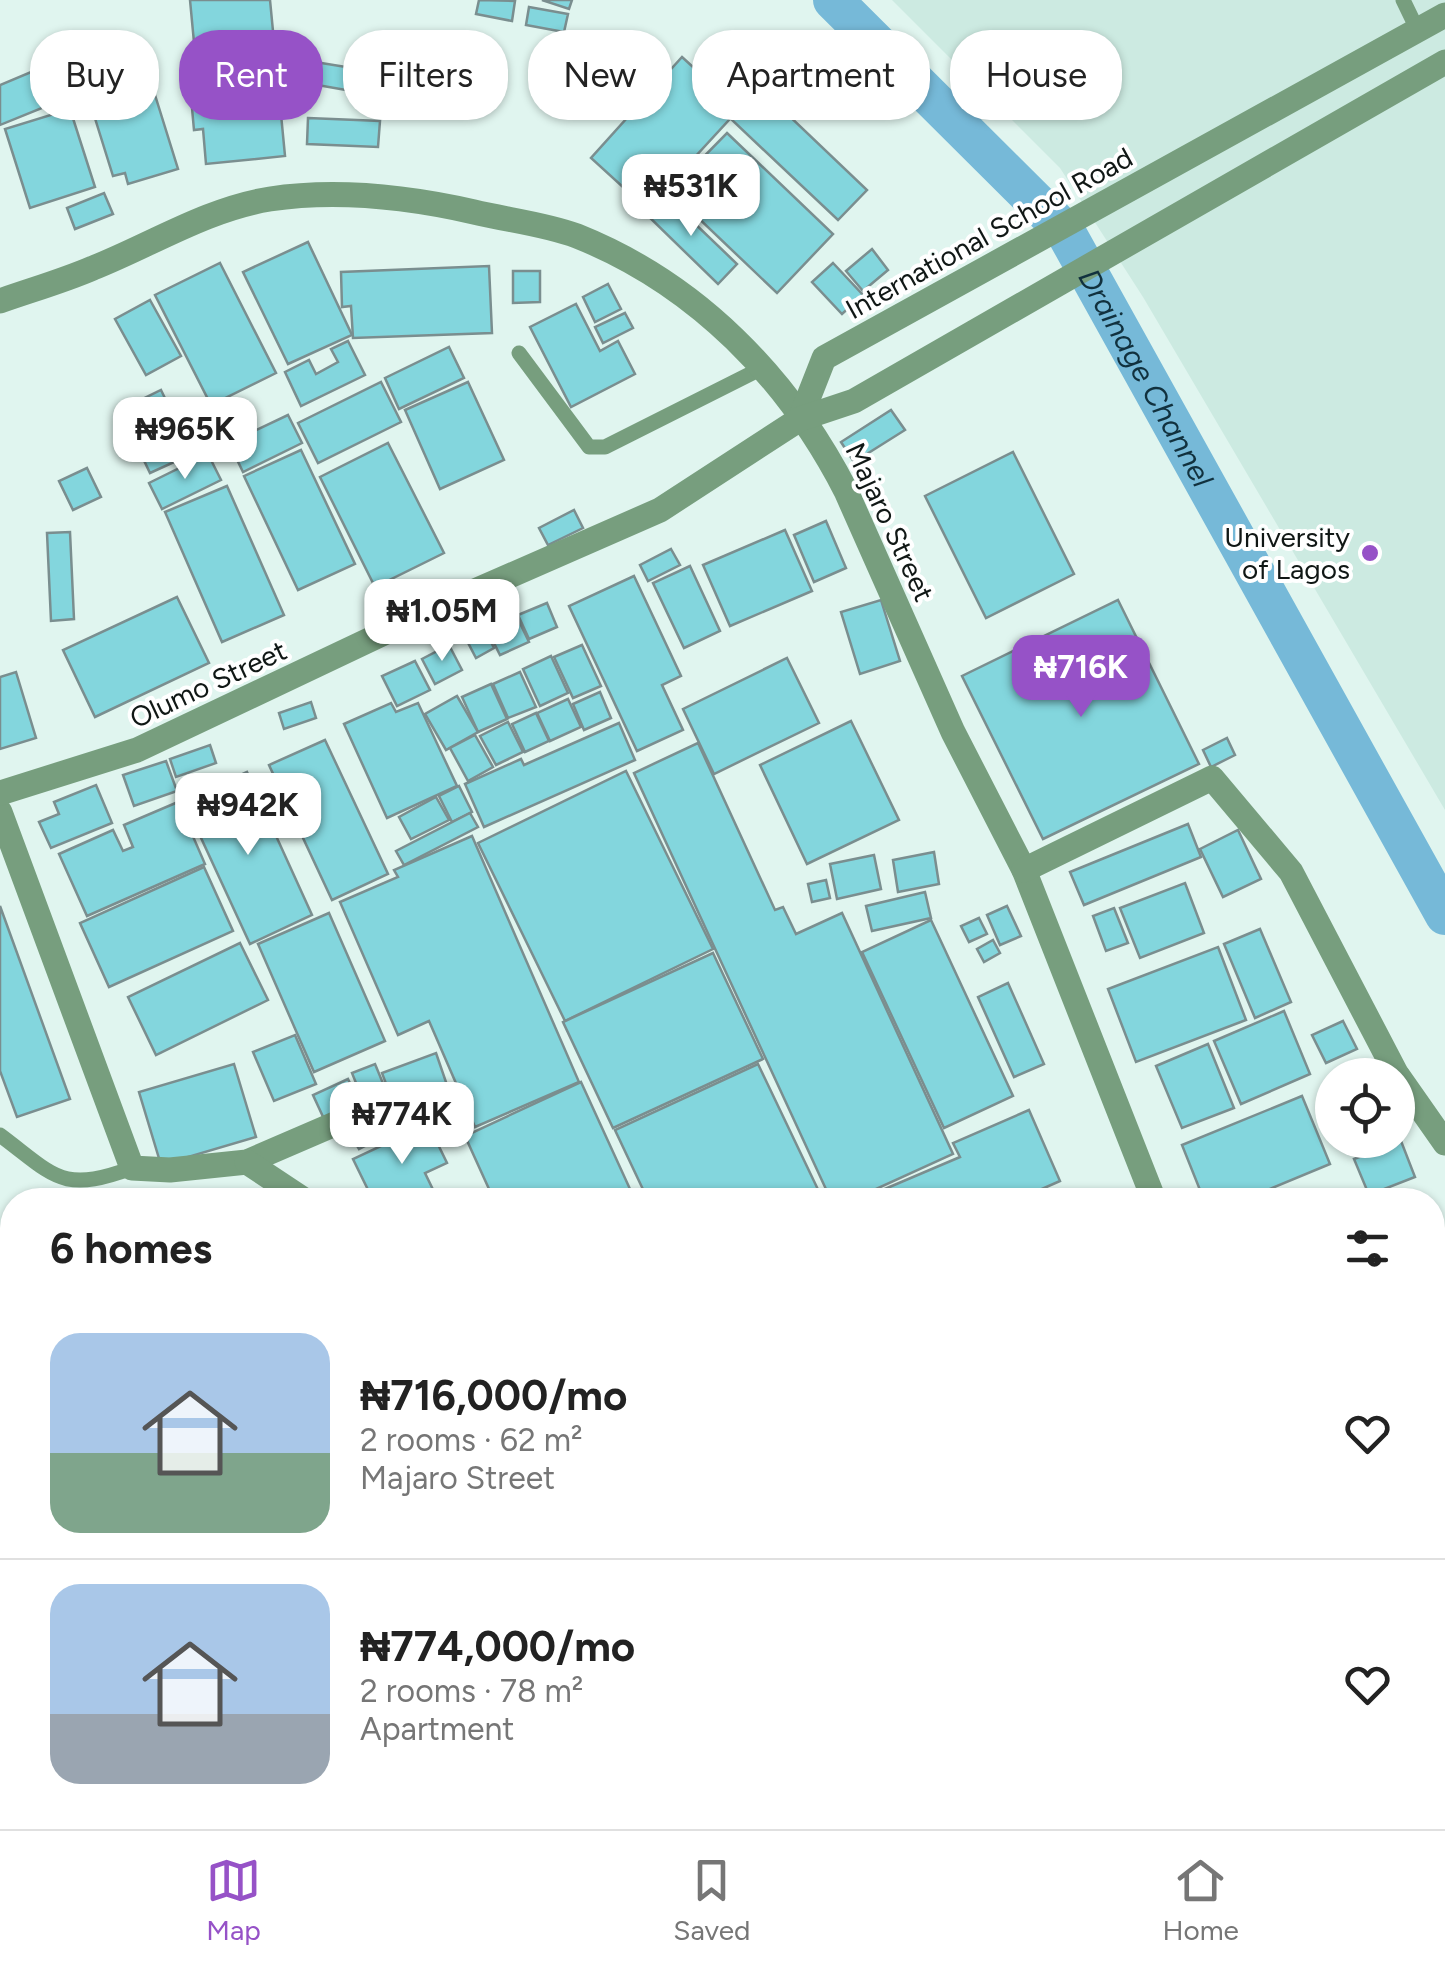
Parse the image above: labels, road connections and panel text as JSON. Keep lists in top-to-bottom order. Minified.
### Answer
{"streets":{"street":["International School Road","Majaro Street","Olumo Street"]},"crossings":[["International School Road","Majaro Street"],["International School Road","Olumo Street"],["Majaro Street","Olumo Street"]],"water":["Drainage Channel"],"places":["University of Lagos"],"page":{"chip":["Buy","Rent","Filters","New","Apartment","House"],"price":["₦531K","₦965K","₦1.05M","₦716K","₦942K","₦774K"],"heading":"6 homes","list":[{"name":"₦716,000/mo","note":"2 rooms · 62 m² · Majaro Street"},{"name":"₦774,000/mo","note":"2 rooms · 78 m² · Apartment"}],"tabs":["Map","Saved","Home"]}}
